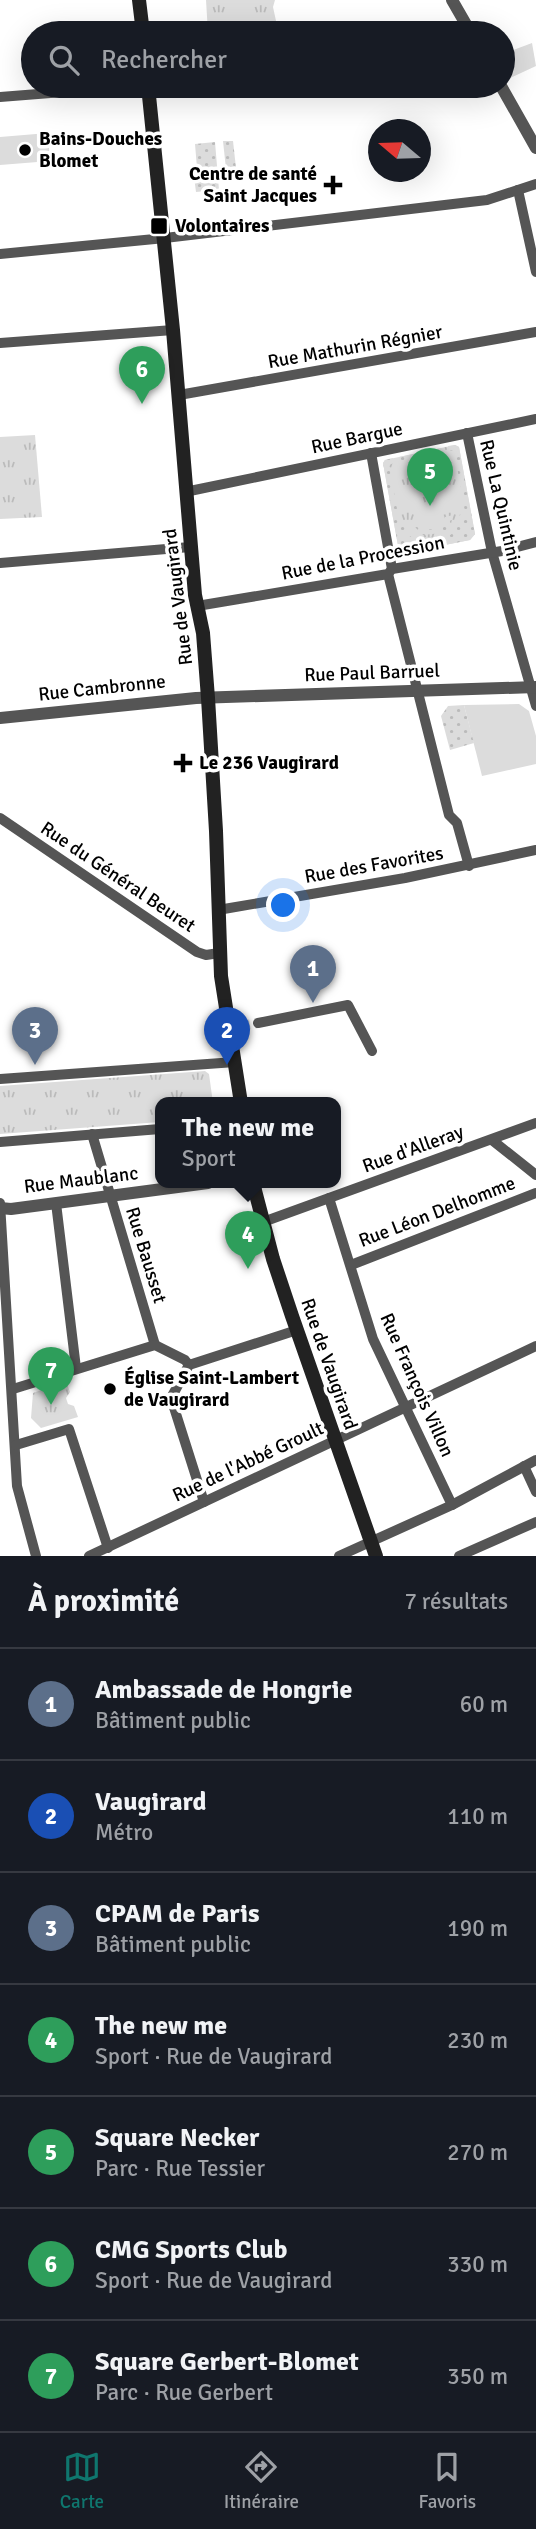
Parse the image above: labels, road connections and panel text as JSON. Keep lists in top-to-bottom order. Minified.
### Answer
{"streets":{"main road":["Rue de Vaugirard"],"street":["Rue Mathurin Régnier","Rue Bargue","Rue La Quintinie","Rue de la Procession","Rue Paul Barruel","Rue Cambronne","Rue des Favorites","Rue du Général Beuret","Rue d'Alleray","Rue Maublanc","Rue Léon Delhomme","Rue Bausset","Rue François Villon","Rue de l'Abbé Groult"]},"crossings":[["Rue Mathurin Régnier","Rue de Vaugirard"],["Rue Bargue","Rue La Quintinie"],["Rue Bargue","Rue de Vaugirard"],["Rue La Quintinie","Rue de la Procession"],["Rue La Quintinie","Rue Paul Barruel"],["Rue de la Procession","Rue de Vaugirard"],["Rue de Vaugirard","Rue Paul Barruel"],["Rue de Vaugirard","Rue Cambronne"],["Rue de Vaugirard","Rue des Favorites"],["Rue de Vaugirard","Rue du Général Beuret"],["Rue de Vaugirard","Rue d'Alleray"],["Rue de Vaugirard","Rue de l'Abbé Groult"],["Rue Paul Barruel","Rue Cambronne"],["Rue d'Alleray","Rue François Villon"],["Rue Maublanc","Rue Bausset"],["Rue Léon Delhomme","Rue François Villon"],["Rue François Villon","Rue de l'Abbé Groult"]],"places":{"other":["Bains-Douches Blomet","Église Saint-Lambert de Vaugirard"],"health":["Centre de santé Saint Jacques","Le 236 Vaugirard"],"transit":["Volontaires"]},"north":"left","page":{"search":"Rechercher","pins":["6","5","1","2","3","4","7"],"popup":["The new me","Sport"],"heading":["À proximité","7 résultats"],"list":[{"mark":"1","name":"Ambassade de Hongrie","note":"Bâtiment public","value":"60 m"},{"mark":"2","name":"Vaugirard","note":"Métro","value":"110 m"},{"mark":"3","name":"CPAM de Paris","note":"Bâtiment public","value":"190 m"},{"mark":"4","name":"The new me","note":"Sport · Rue de Vaugirard","value":"230 m"},{"mark":"5","name":"Square Necker","note":"Parc · Rue Tessier","value":"270 m"},{"mark":"6","name":"CMG Sports Club","note":"Sport · Rue de Vaugirard","value":"330 m"},{"mark":"7","name":"Square Gerbert-Blomet","note":"Parc · Rue Gerbert","value":"350 m"}],"nav":["Carte","Itinéraire","Favoris"]}}
